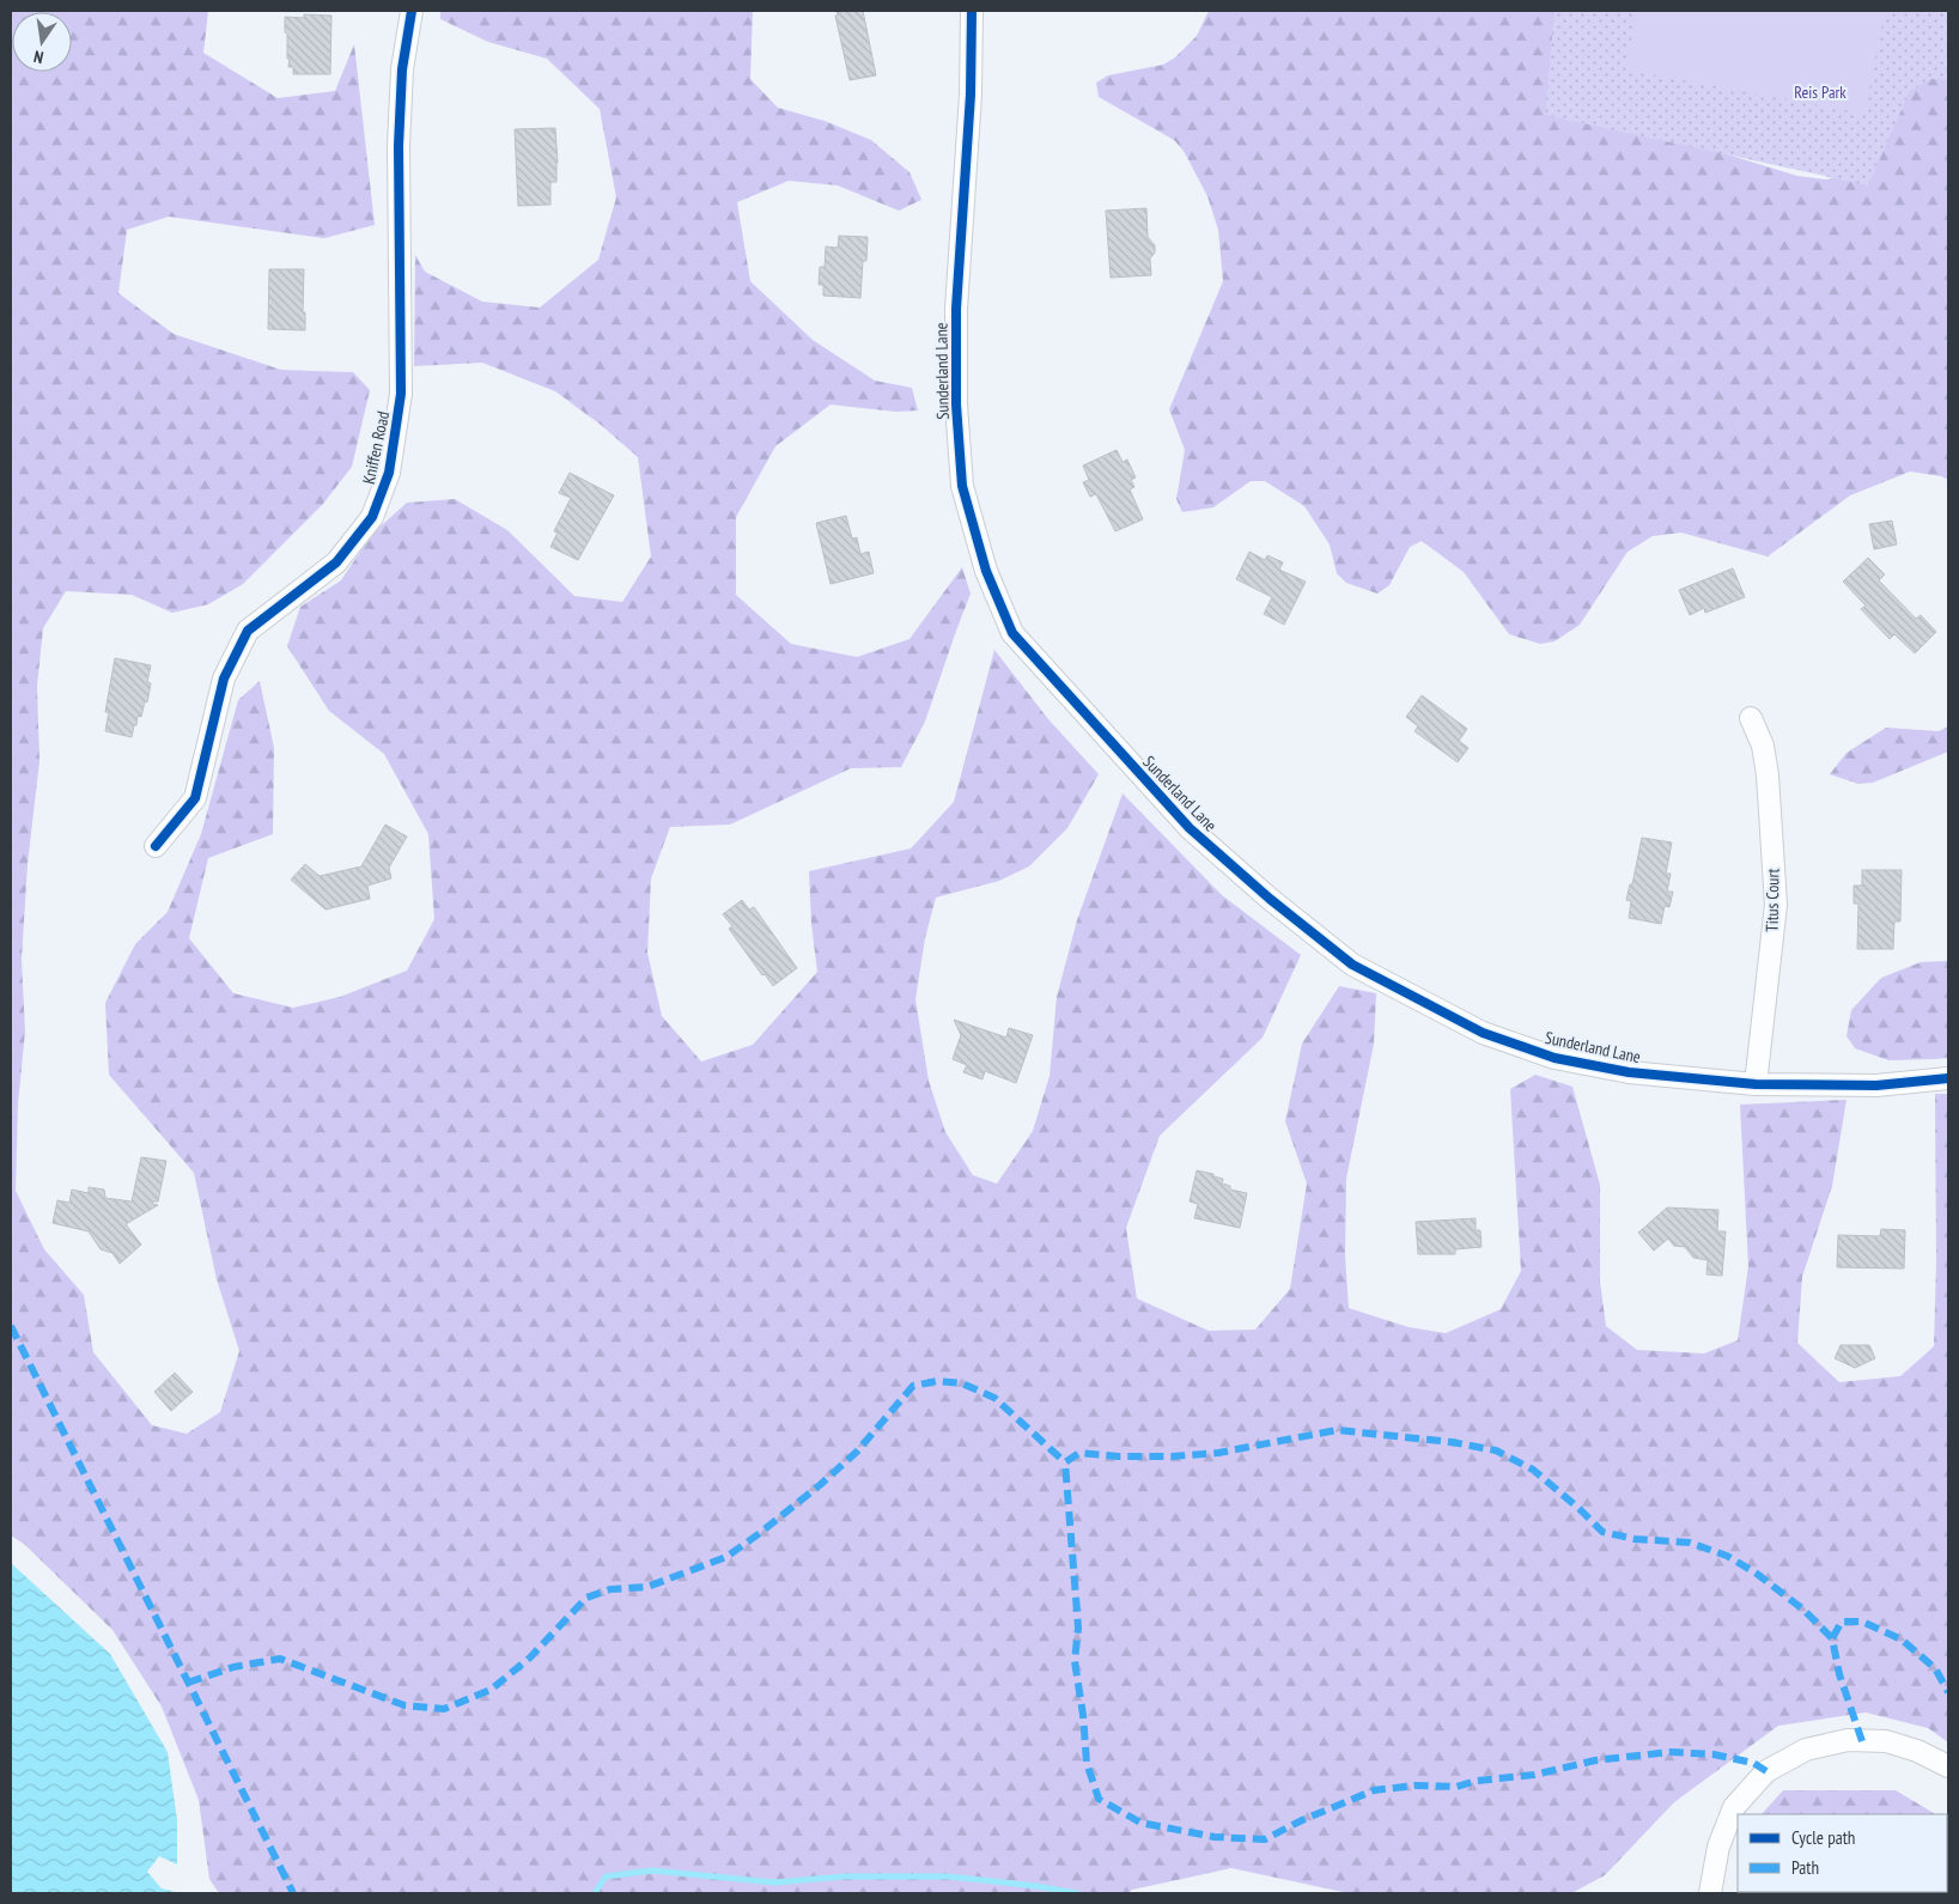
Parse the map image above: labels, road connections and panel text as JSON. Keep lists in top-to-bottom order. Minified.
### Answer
{"streets":{"street":["Sunderland Lane","Kniffen Road","Titus Court"]},"crossings":[["Sunderland Lane","Titus Court"]],"parks":["Reis Park"],"legend":["Cycle path","Path"],"north":"bottom"}
